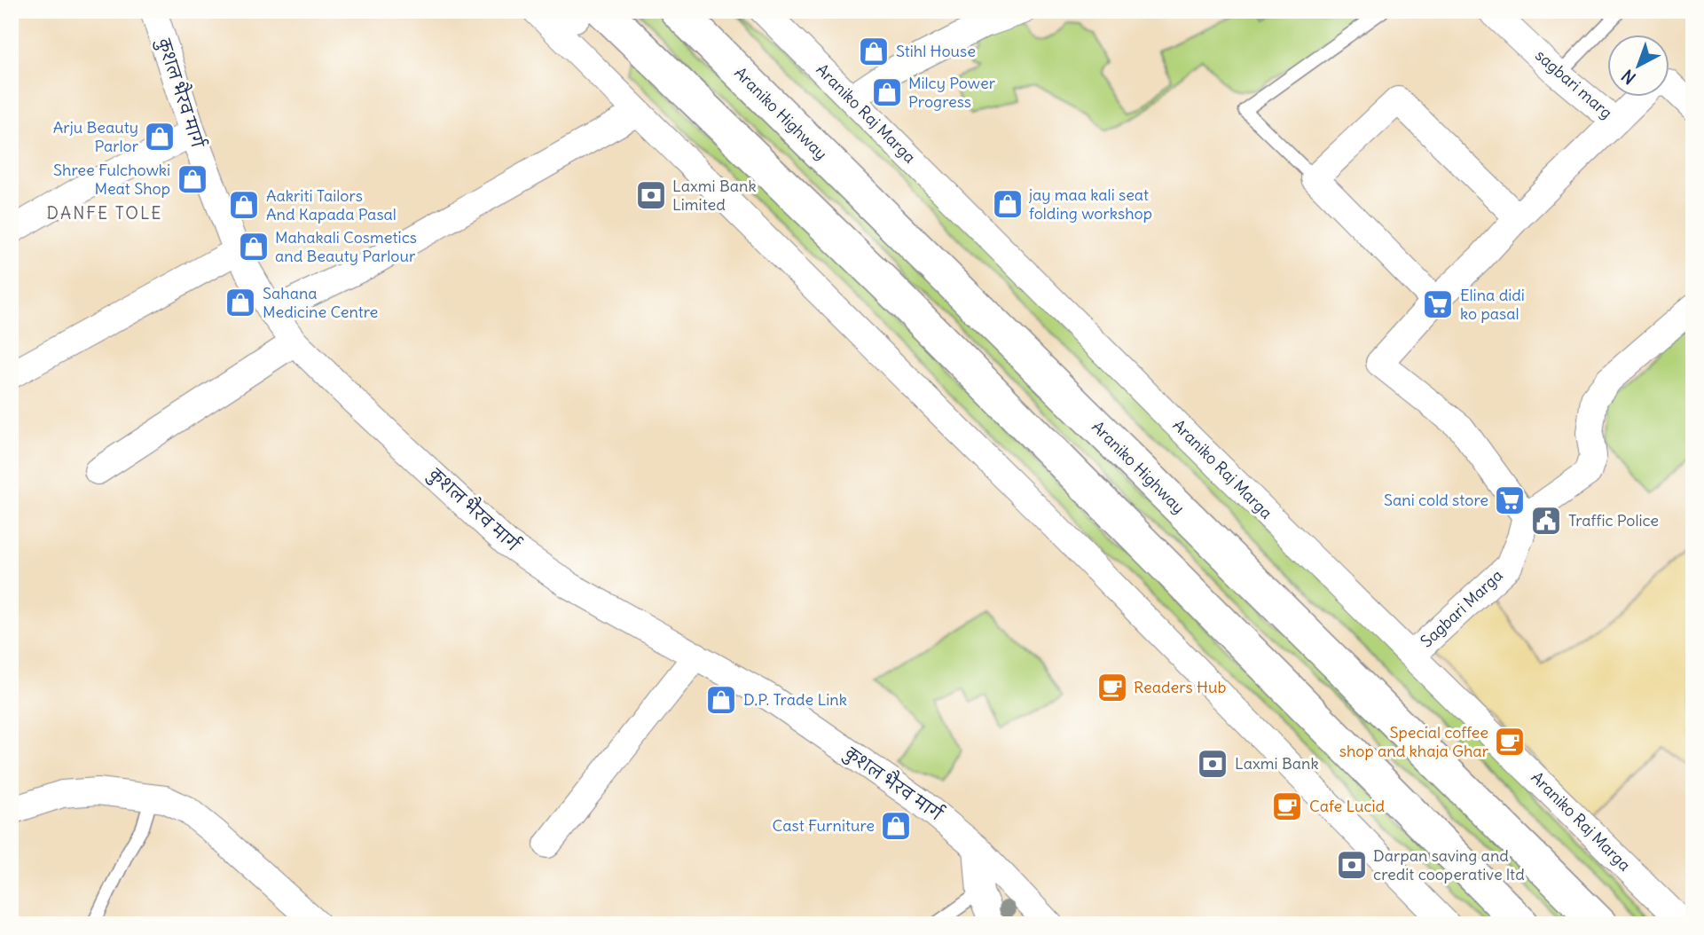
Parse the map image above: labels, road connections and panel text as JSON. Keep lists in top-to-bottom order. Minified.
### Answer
{"streets":{"highway":["Araniko Highway"],"street":["sagbari marg","कुशल‌ भैरव मार्ग","Araniko Raj Marga","Sagbari Marga"]},"crossings":[["Araniko Raj Marga","Sagbari Marga"]],"districts":["DANFE TOLE"],"places":{"shop":["Stihl House","Milcy Power Progress","Arju Beauty Parlor","Shree Fulchowki Meat Shop","jay maa kali seat folding workshop","Aakriti Tailors And Kapada Pasal","Mahakali Cosmetics and Beauty Parlour","Sahana Medicine Centre","D.P. Trade Link","Cast Furniture"],"bank":["Laxmi Bank Limited","Laxmi Bank","Darpan saving and credit cooperative ltd"],"supermarket":["Elina didi ko pasal","Sani cold store"],"public building":["Traffic Police"],"cafe":["Readers Hub","Special coffee shop and khaja Ghar","Cafe Lucid"]},"north":"bottom left"}
